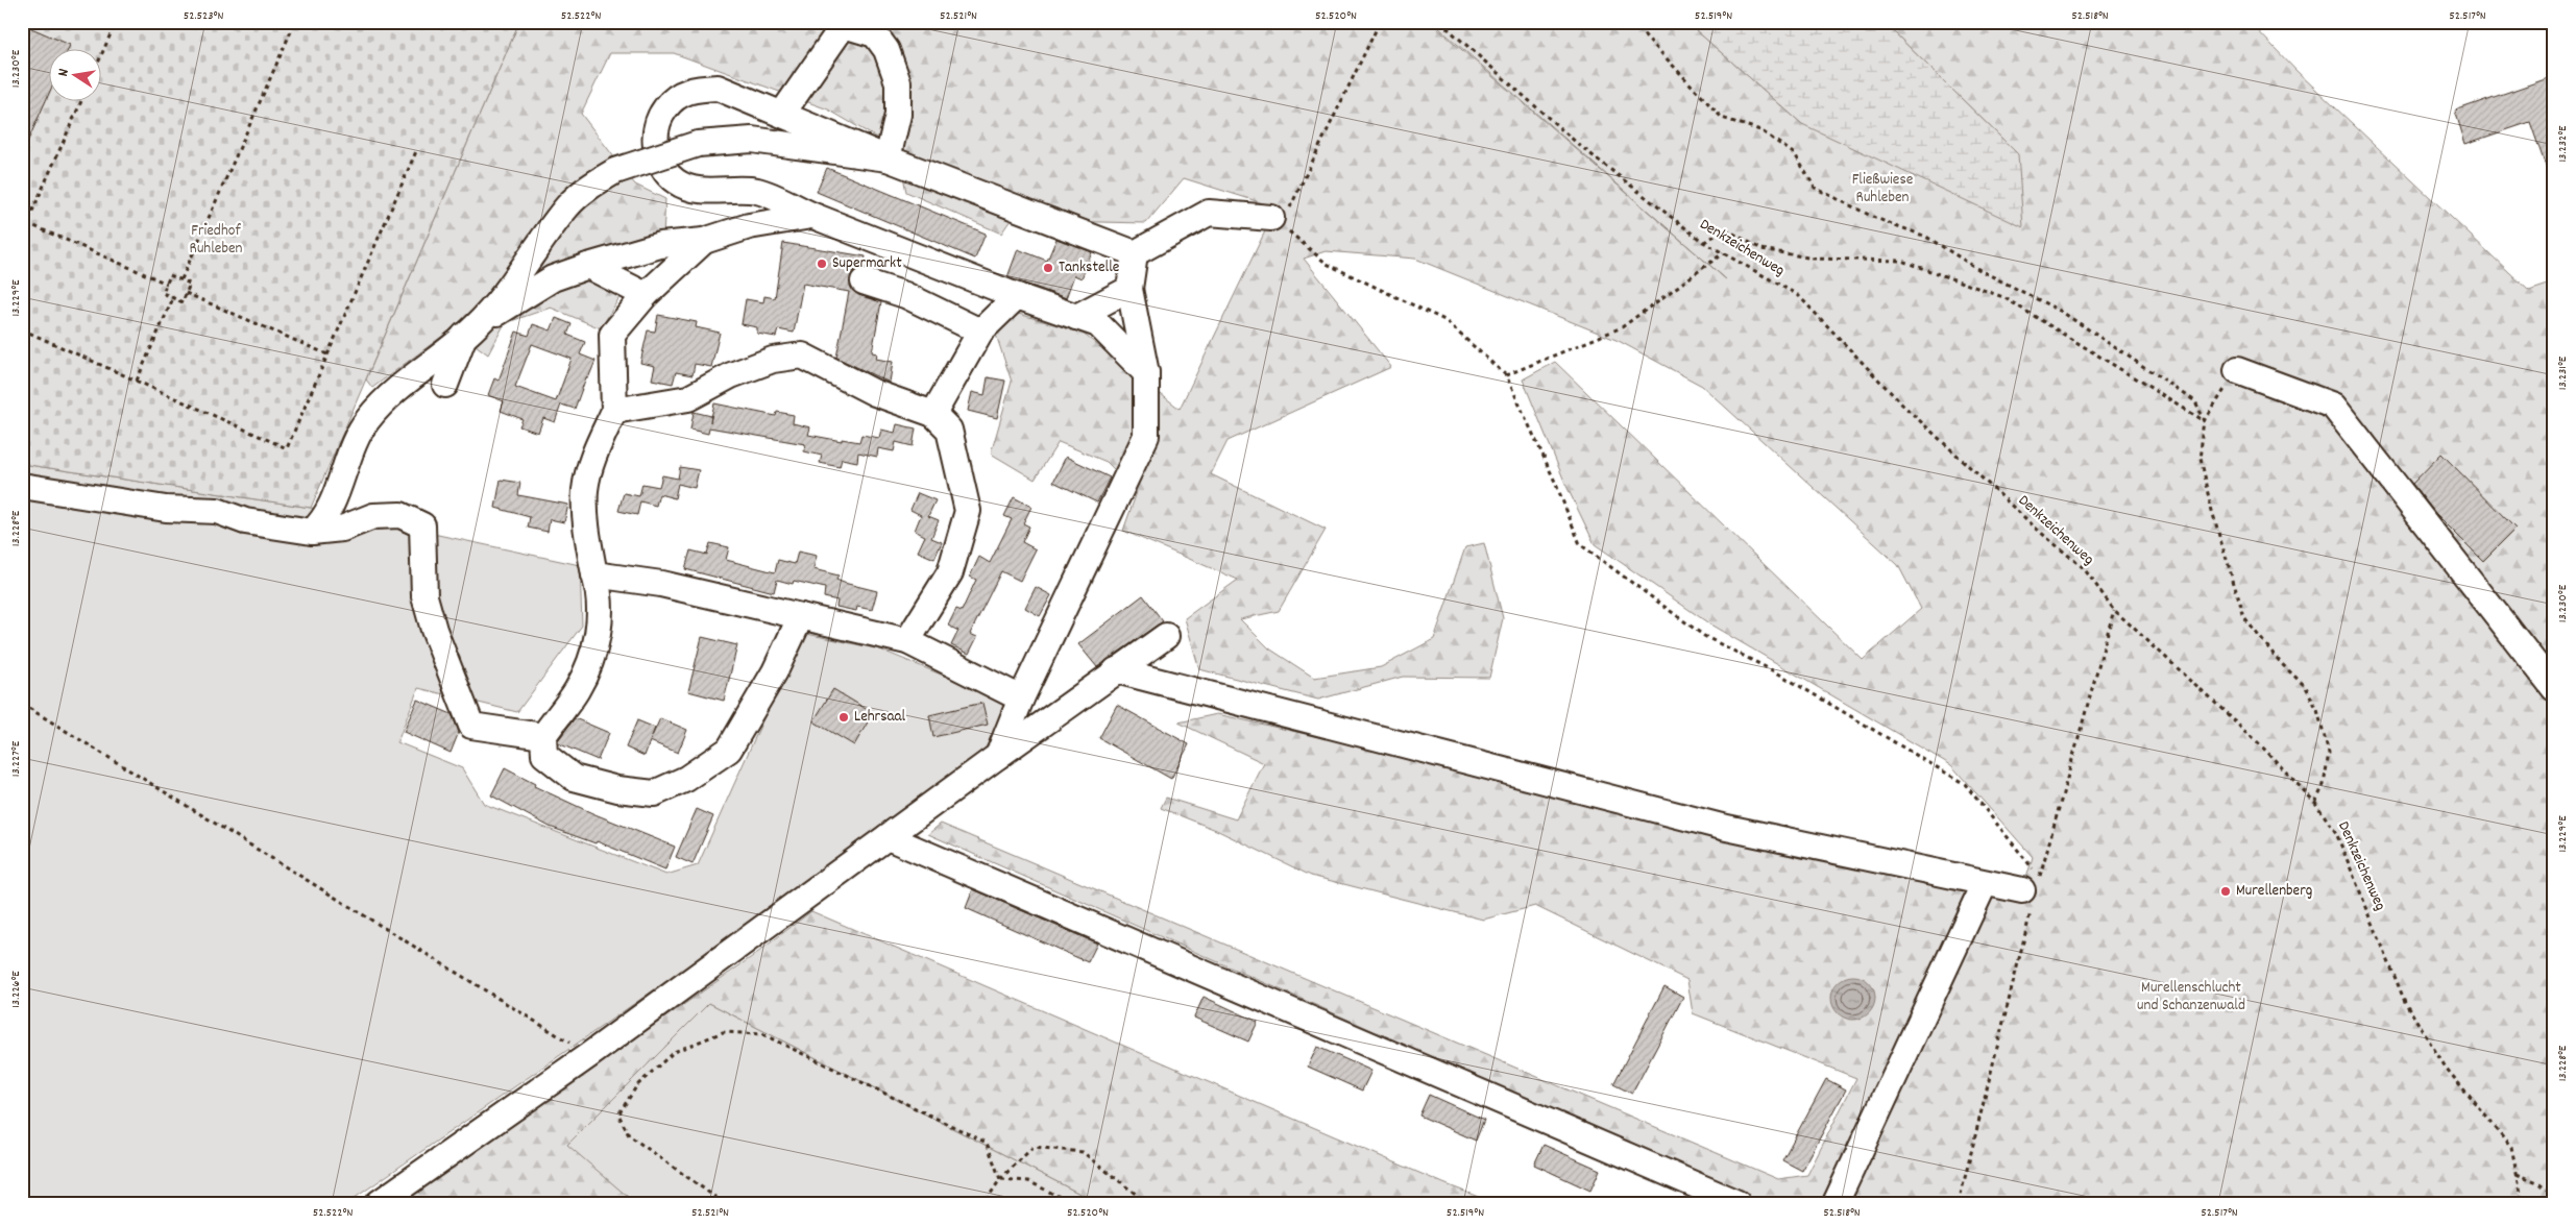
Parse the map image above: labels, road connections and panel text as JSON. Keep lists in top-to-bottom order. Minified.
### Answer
{"streets":{"path":["Denkzeichenweg"]},"parks":["Fließwiese Ruhleben","Friedhof Ruhleben","Murellenschlucht und Schanzenwald"],"places":["Supermarkt","Tankstelle","Lehrsaal","Murellenberg"],"north":"left","coordinates":["52.523°N","52.522°N","52.521°N","52.520°N","52.519°N","52.518°N","52.517°N","13.230°E","13.232°E","13.229°E","13.231°E","13.228°E","13.227°E","13.226°E"]}
